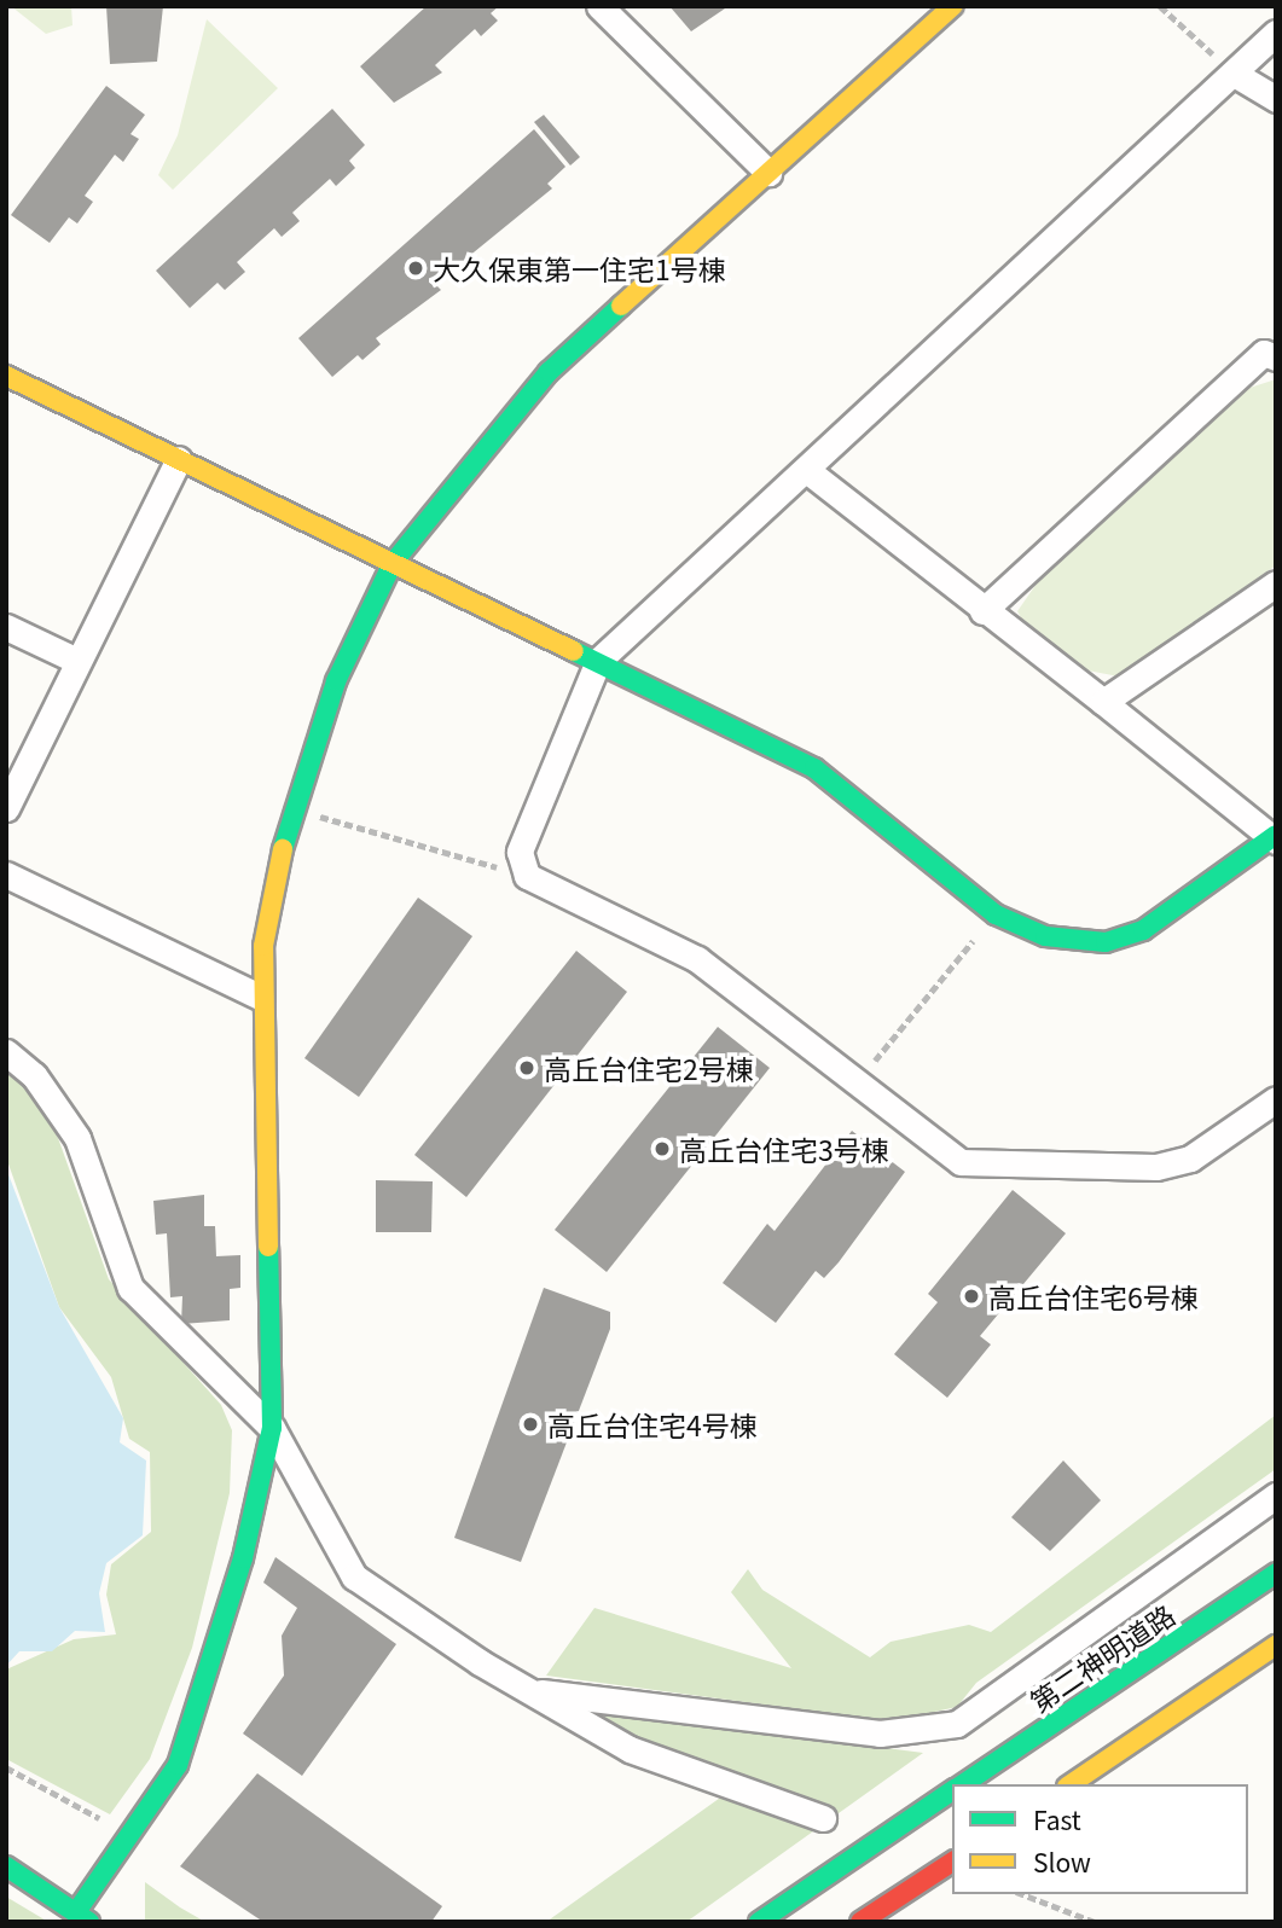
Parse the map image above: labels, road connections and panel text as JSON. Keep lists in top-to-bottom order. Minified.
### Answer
{"streets":{"main road":["第二神明道路"]},"places":["大久保東第一住宅1号棟","高丘台住宅2号棟","高丘台住宅3号棟","高丘台住宅6号棟","高丘台住宅4号棟"],"legend":["Fast","Slow"]}
